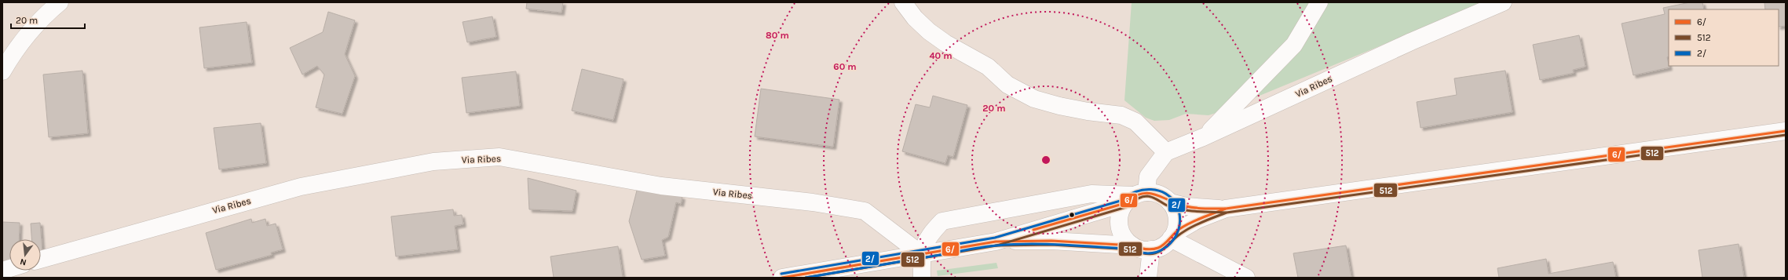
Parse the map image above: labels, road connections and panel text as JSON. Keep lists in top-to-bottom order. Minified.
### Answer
{"streets":{"street":["Via Ribes"]},"lines":["transit line 6/","transit line 512","transit line 2/"],"legend":["6/","512","2/"],"scale_bar":"20 m","north":"bottom","rings":["80 m","40 m","60 m","20 m"]}
